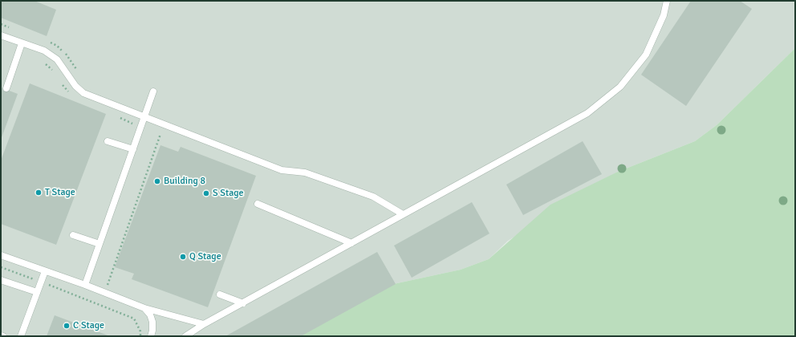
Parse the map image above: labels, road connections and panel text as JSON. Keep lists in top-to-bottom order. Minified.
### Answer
{"places":["Building 8","T Stage","S Stage","Q Stage","C Stage"]}
